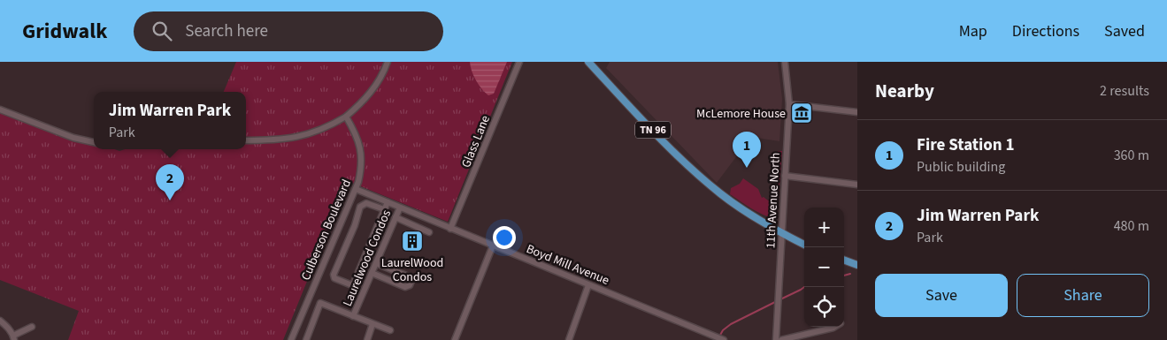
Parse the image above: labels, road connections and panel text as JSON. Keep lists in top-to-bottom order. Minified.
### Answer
{"streets":{"main road":["TN 96"],"street":["Glass Lane","11th Avenue North","Culberson Boulevard","Laurelwood Condos","Boyd Mill Avenue"]},"crossings":[["TN 96","11th Avenue North"],["Glass Lane","Boyd Mill Avenue"],["Culberson Boulevard","Boyd Mill Avenue"],["Laurelwood Condos","Boyd Mill Avenue"]],"places":{"museum":["McLemore House"],"building":["LaurelWood Condos"]},"page":{"header":"Gridwalk","search":"Search here","nav":["Map","Directions","Saved"],"heading":["Nearby","2 results"],"popup":["Jim Warren Park","Park"],"list":[{"mark":"1","name":"Fire Station 1","note":"Public building","value":"360 m"},{"mark":"2","name":"Jim Warren Park","note":"Park","value":"480 m"}],"pins":["1","2"],"map_buttons":["+","−"],"buttons":["Save","Share"]}}
